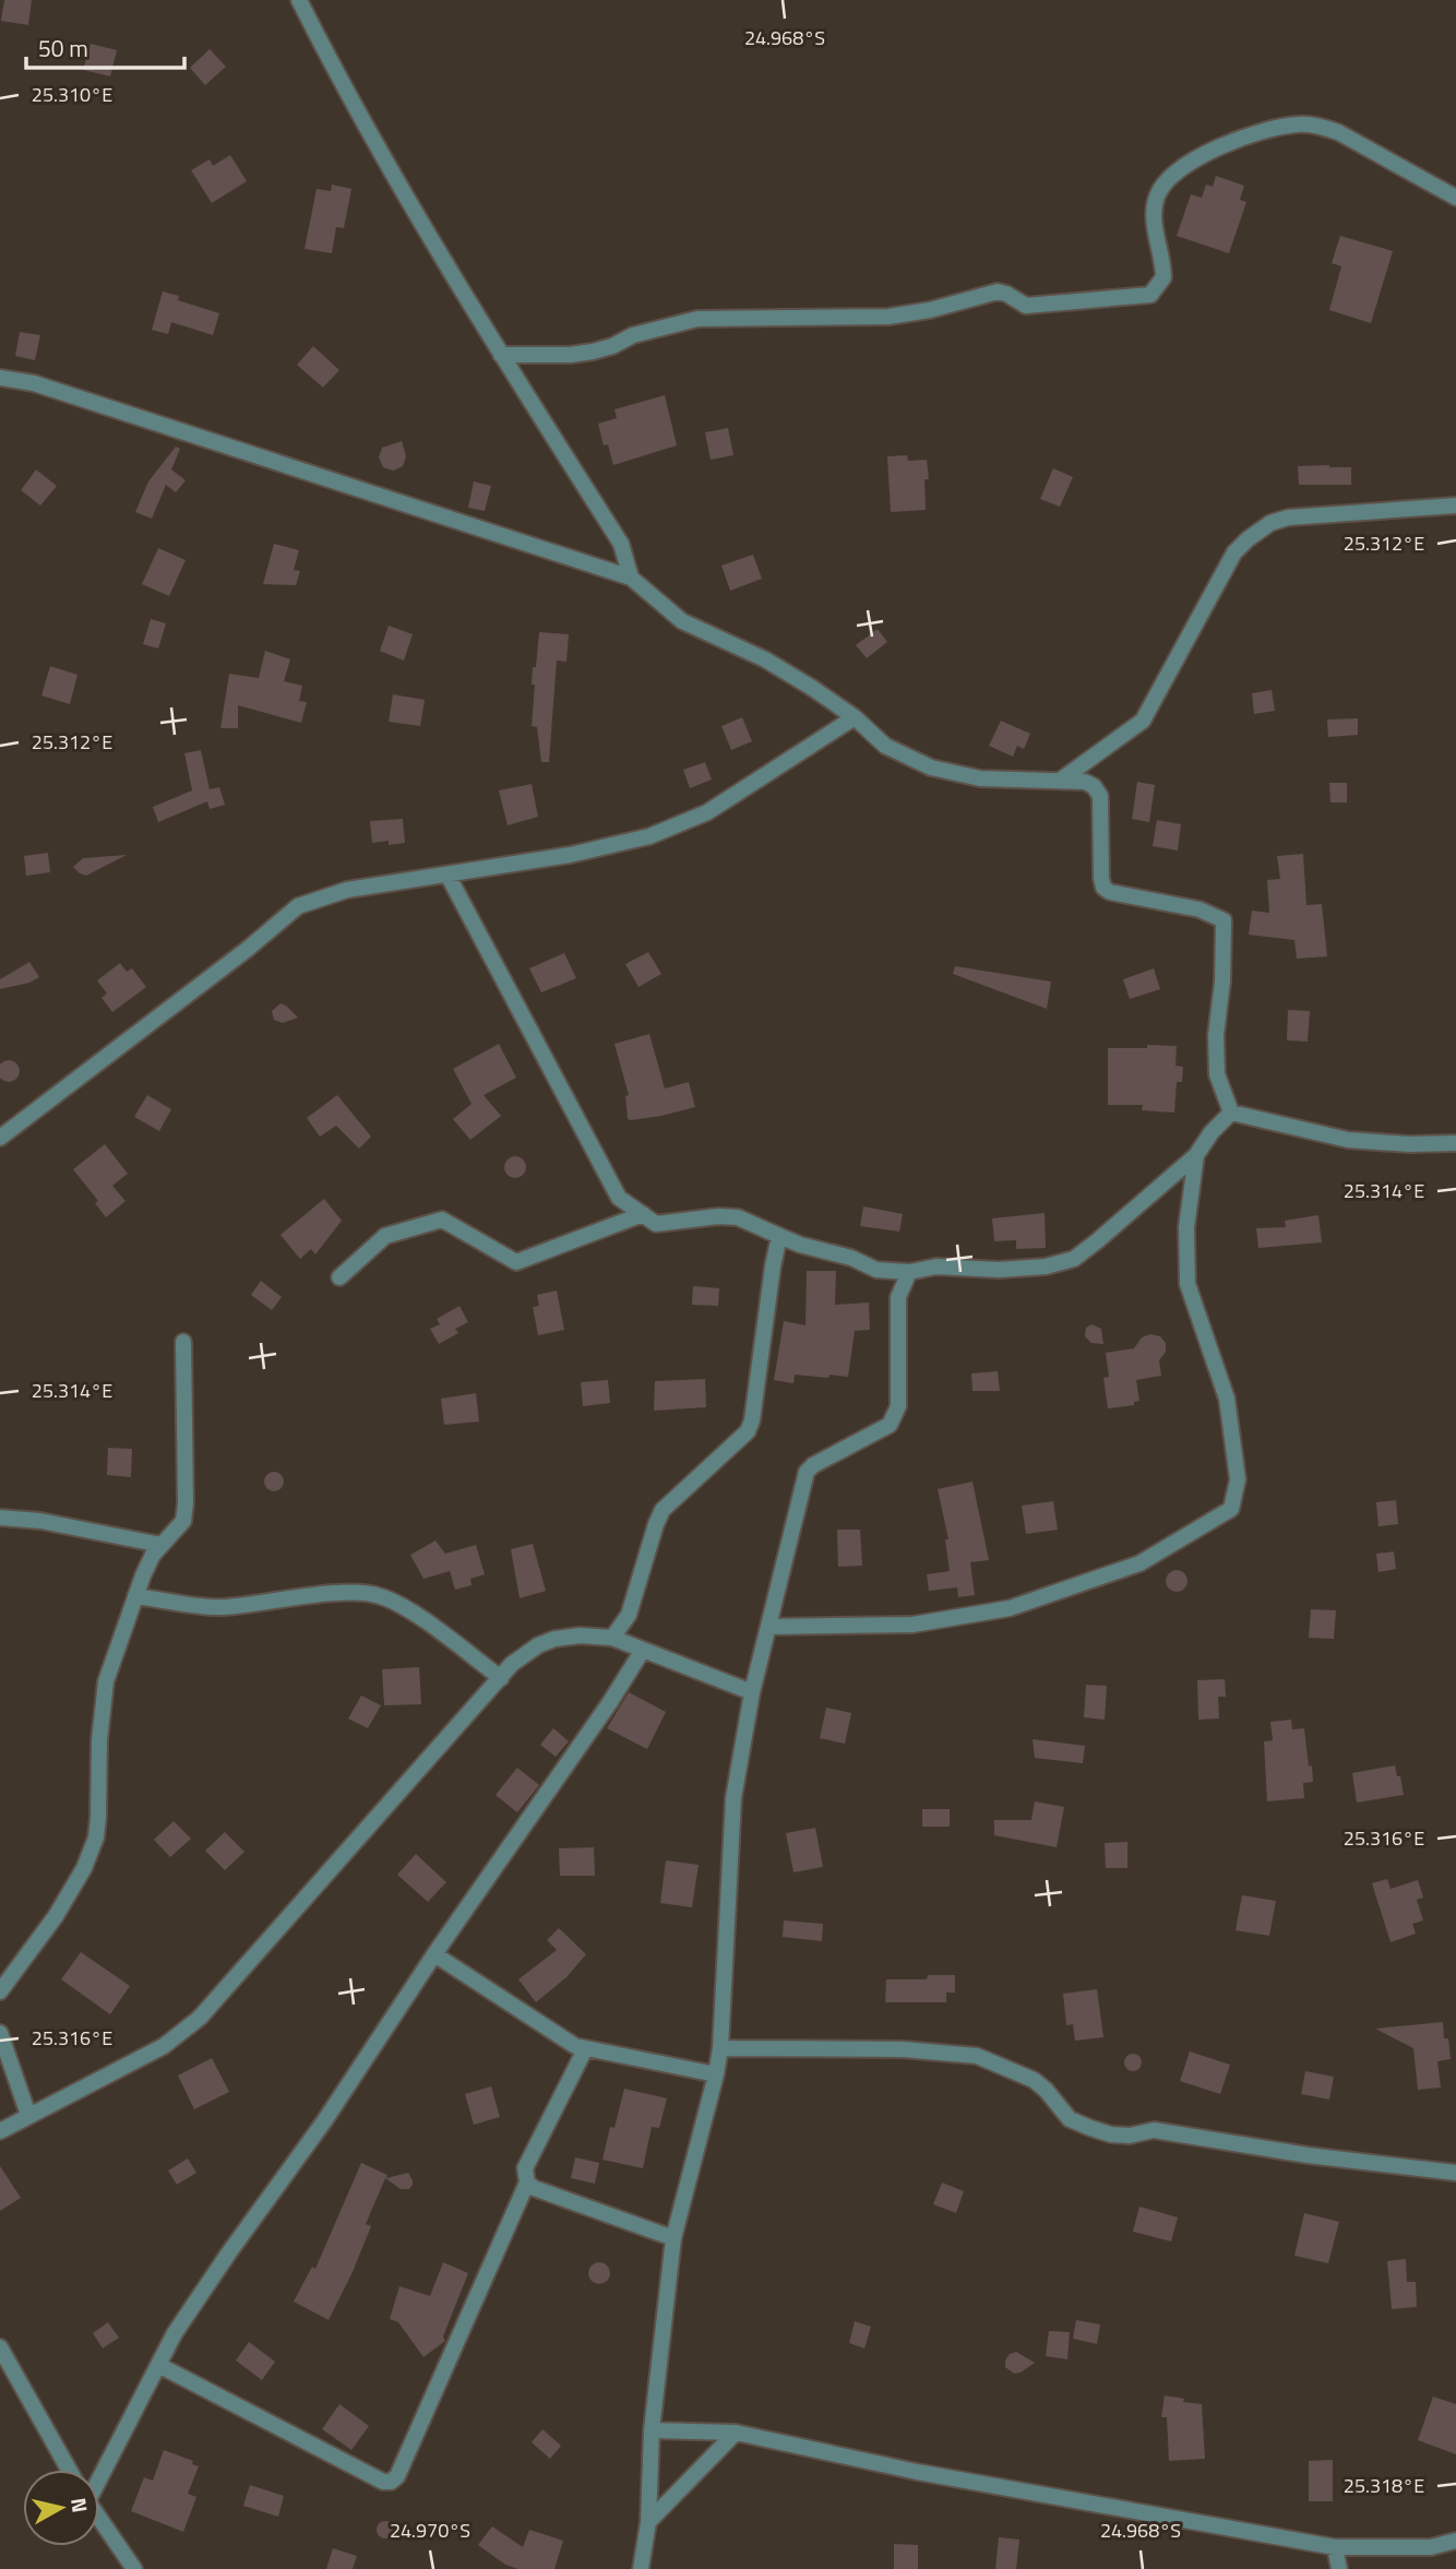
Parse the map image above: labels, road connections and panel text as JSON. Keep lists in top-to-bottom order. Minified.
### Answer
{"scale_bar":"50 m","north":"right","coordinates":["24.968°S","25.310°E","25.312°E","25.314°E","25.316°E","25.318°E","24.970°S"]}
